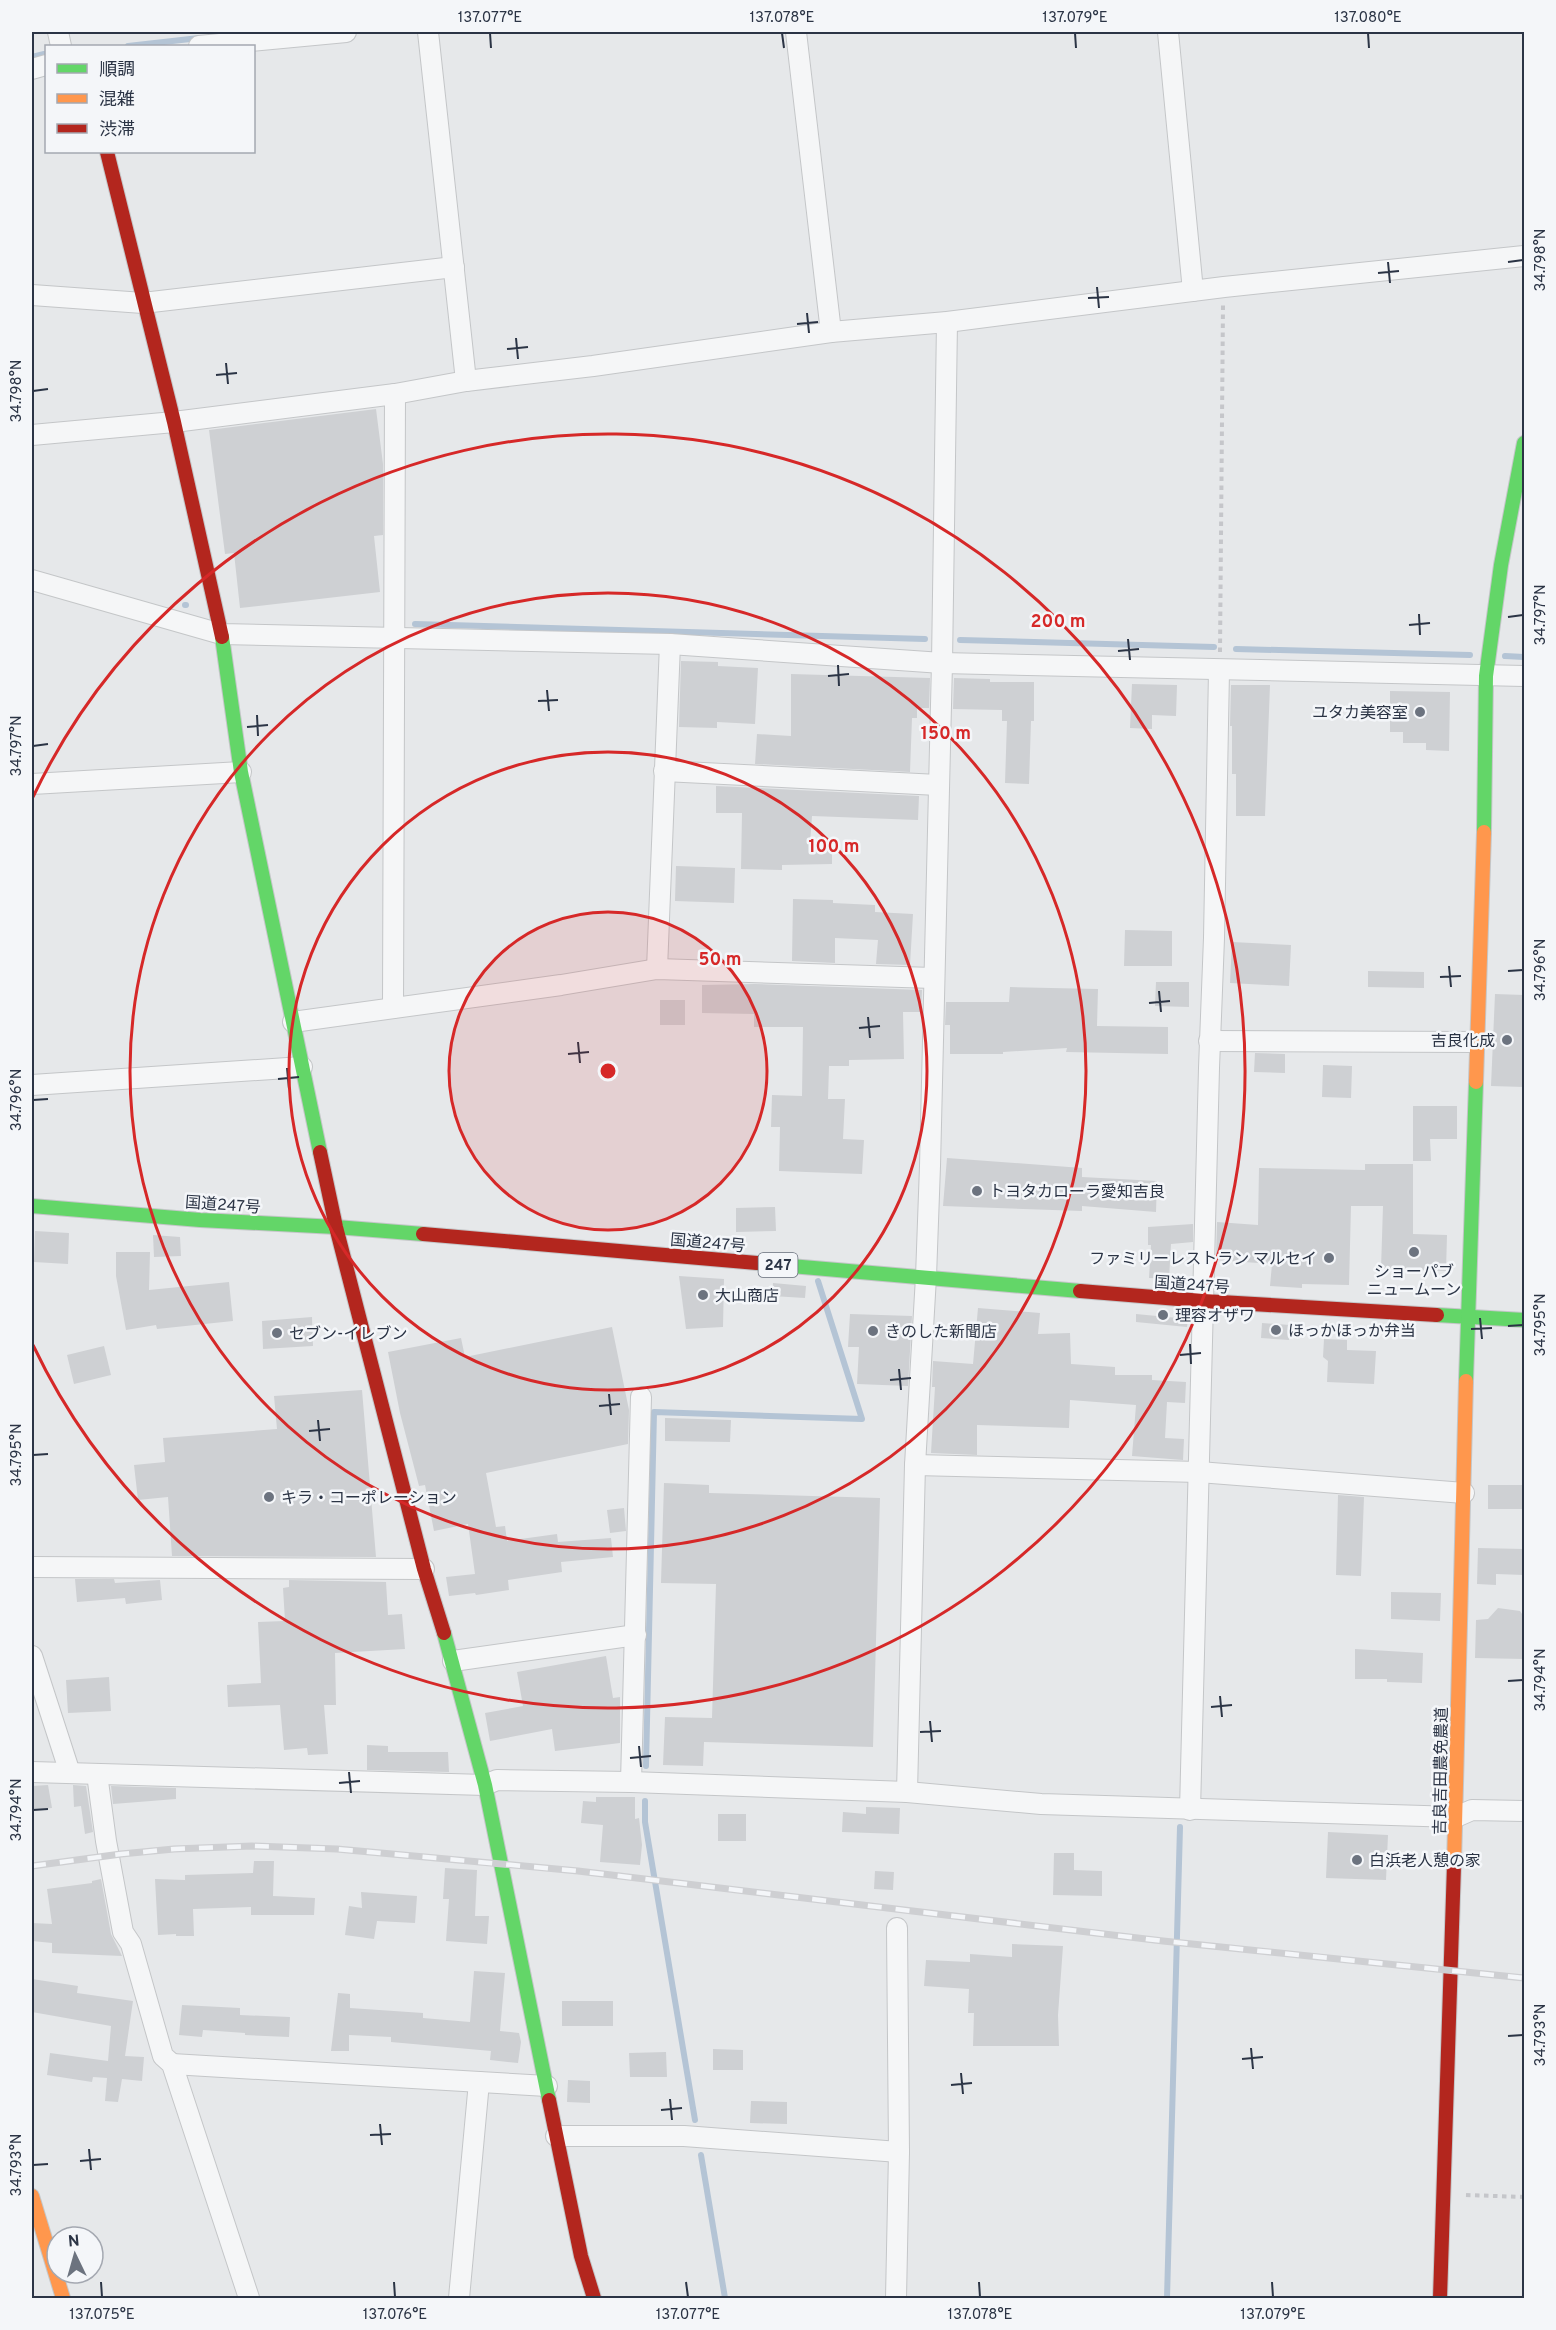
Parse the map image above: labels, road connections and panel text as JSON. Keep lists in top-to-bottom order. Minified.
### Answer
{"streets":{"main road":["国道247号","247","吉良吉田農免農道"]},"crossings":[["国道247号","吉良吉田農免農道"]],"places":["ユタカ美容室","吉良化成","トヨタカローラ愛知吉良","ショーパブ ニュームーン","ファミリーレストラン マルセイ","大山商店","理容オザワ","ほっかほっか弁当","きのした新聞店","セブン-イレブン","キラ・コーポレーション","白浜老人憩の家"],"legend":["順調","混雑","渋滞"],"north":"top","coordinates":["137.077°E","137.078°E","137.079°E","137.080°E","34.798°N","34.797°N","34.796°N","34.795°N","34.794°N","34.793°N","137.075°E","137.076°E"],"rings":["200 m","150 m","100 m","50 m"]}
